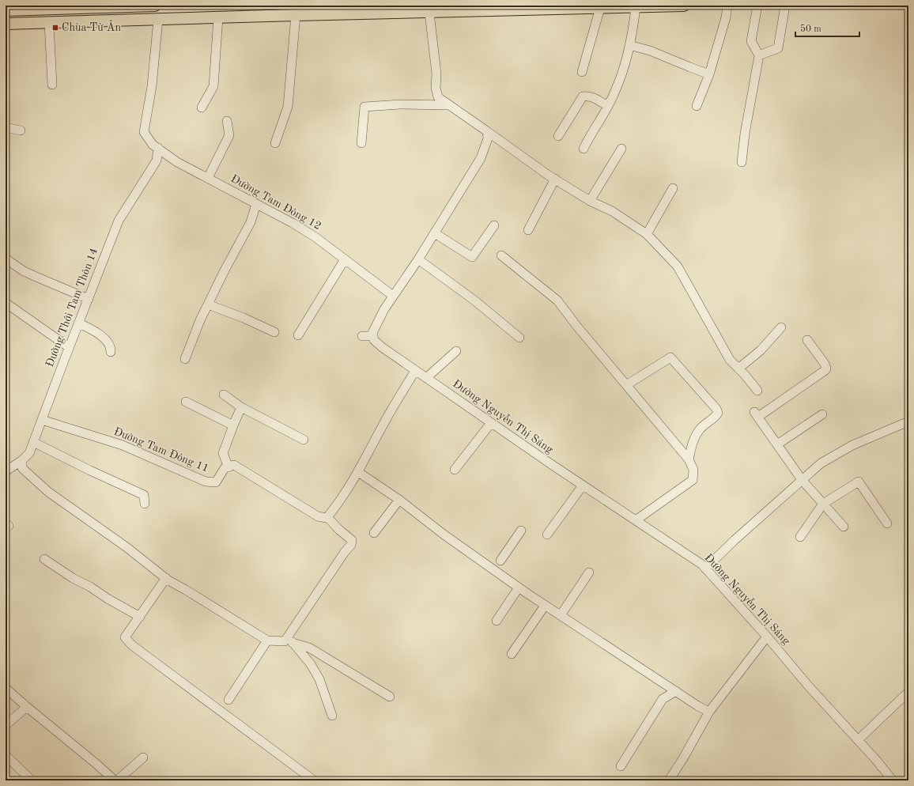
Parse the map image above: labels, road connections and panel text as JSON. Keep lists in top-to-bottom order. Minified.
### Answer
{"streets":{"street":["Đường Tam Đông 12","Đường Thới Tam Thôn 14","Đường Nguyễn Thị Sáng","Đường Tam Đông 11"]},"crossings":[["Đường Tam Đông 12","Đường Thới Tam Thôn 14"],["Đường Thới Tam Thôn 14","Đường Tam Đông 11"]],"places":{"transit":["Chùa Từ Ân"]},"scale_bar":"50 m"}
